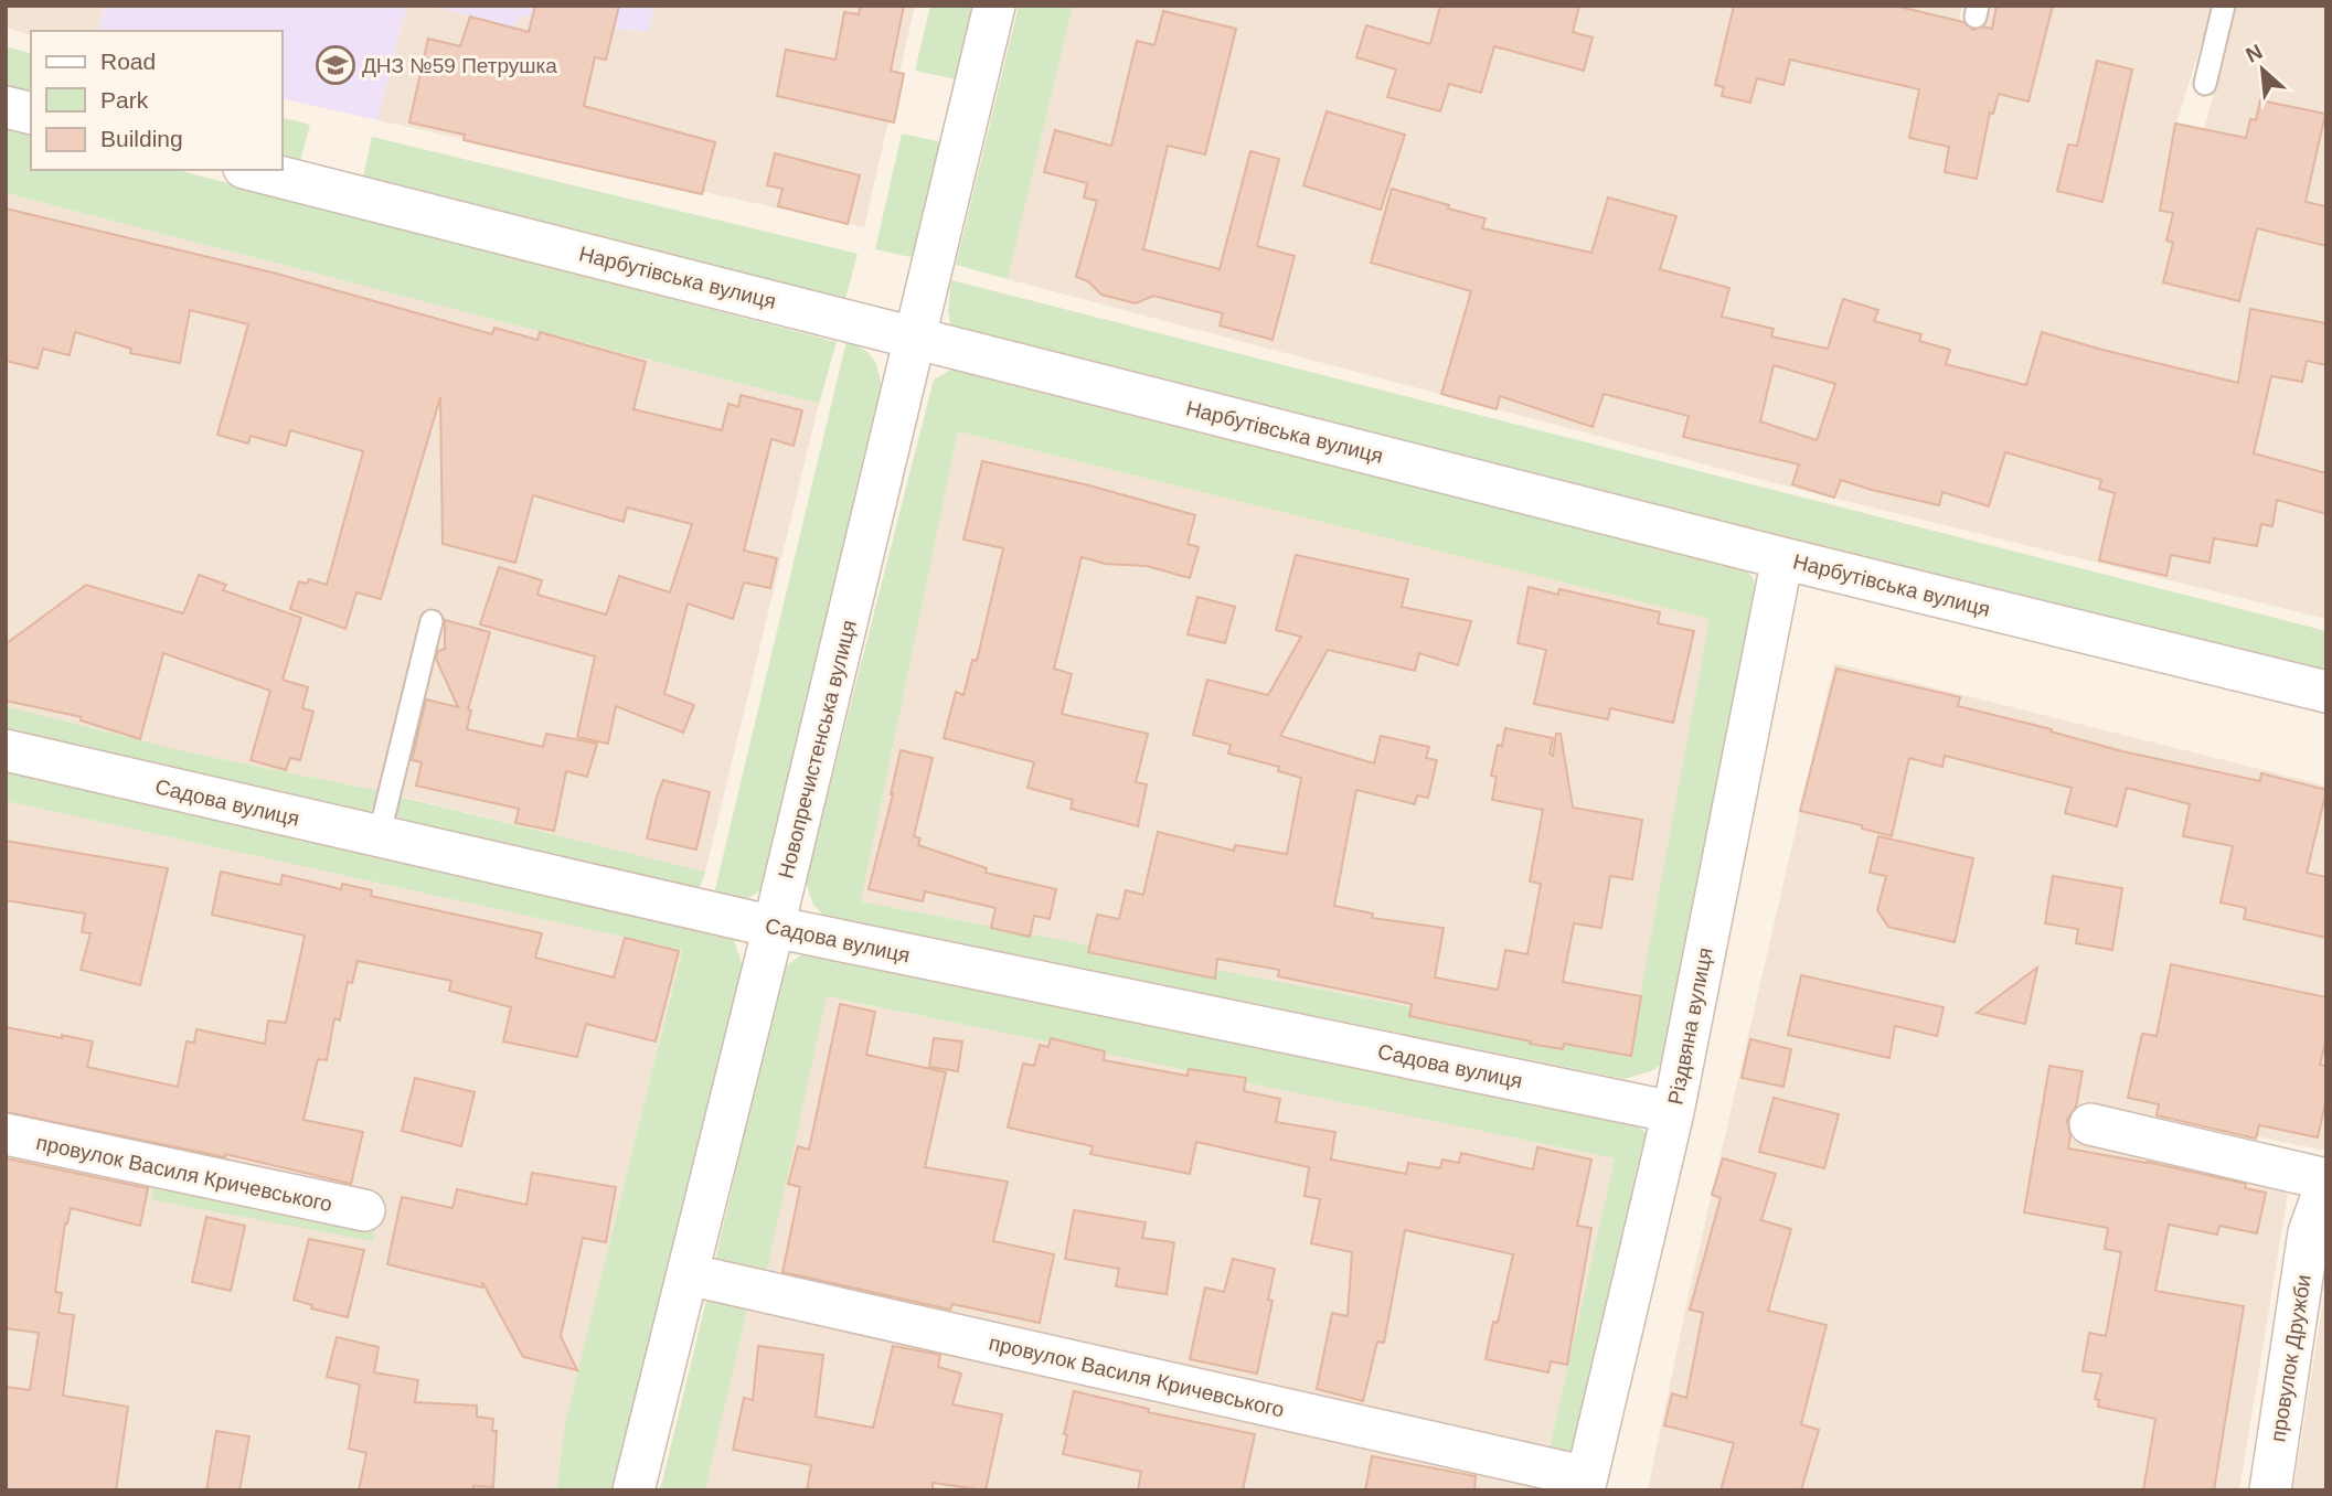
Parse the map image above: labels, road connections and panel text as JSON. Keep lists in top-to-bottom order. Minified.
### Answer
{"streets":{"street":["Нарбутівська вулиця","Новопречистенська вулиця","Садова вулиця","Різдвяна вулиця","провулок Василя Кричевського","провулок Дружби"]},"crossings":[["Нарбутівська вулиця","Новопречистенська вулиця"],["Нарбутівська вулиця","Різдвяна вулиця"],["Новопречистенська вулиця","Садова вулиця"],["Новопречистенська вулиця","провулок Василя Кричевського"],["Садова вулиця","Різдвяна вулиця"],["Різдвяна вулиця","провулок Василя Кричевського"]],"places":{"school or university":["ДНЗ №59 Петрушка"]},"legend":["Road","Park","Building"],"north":"top left"}
